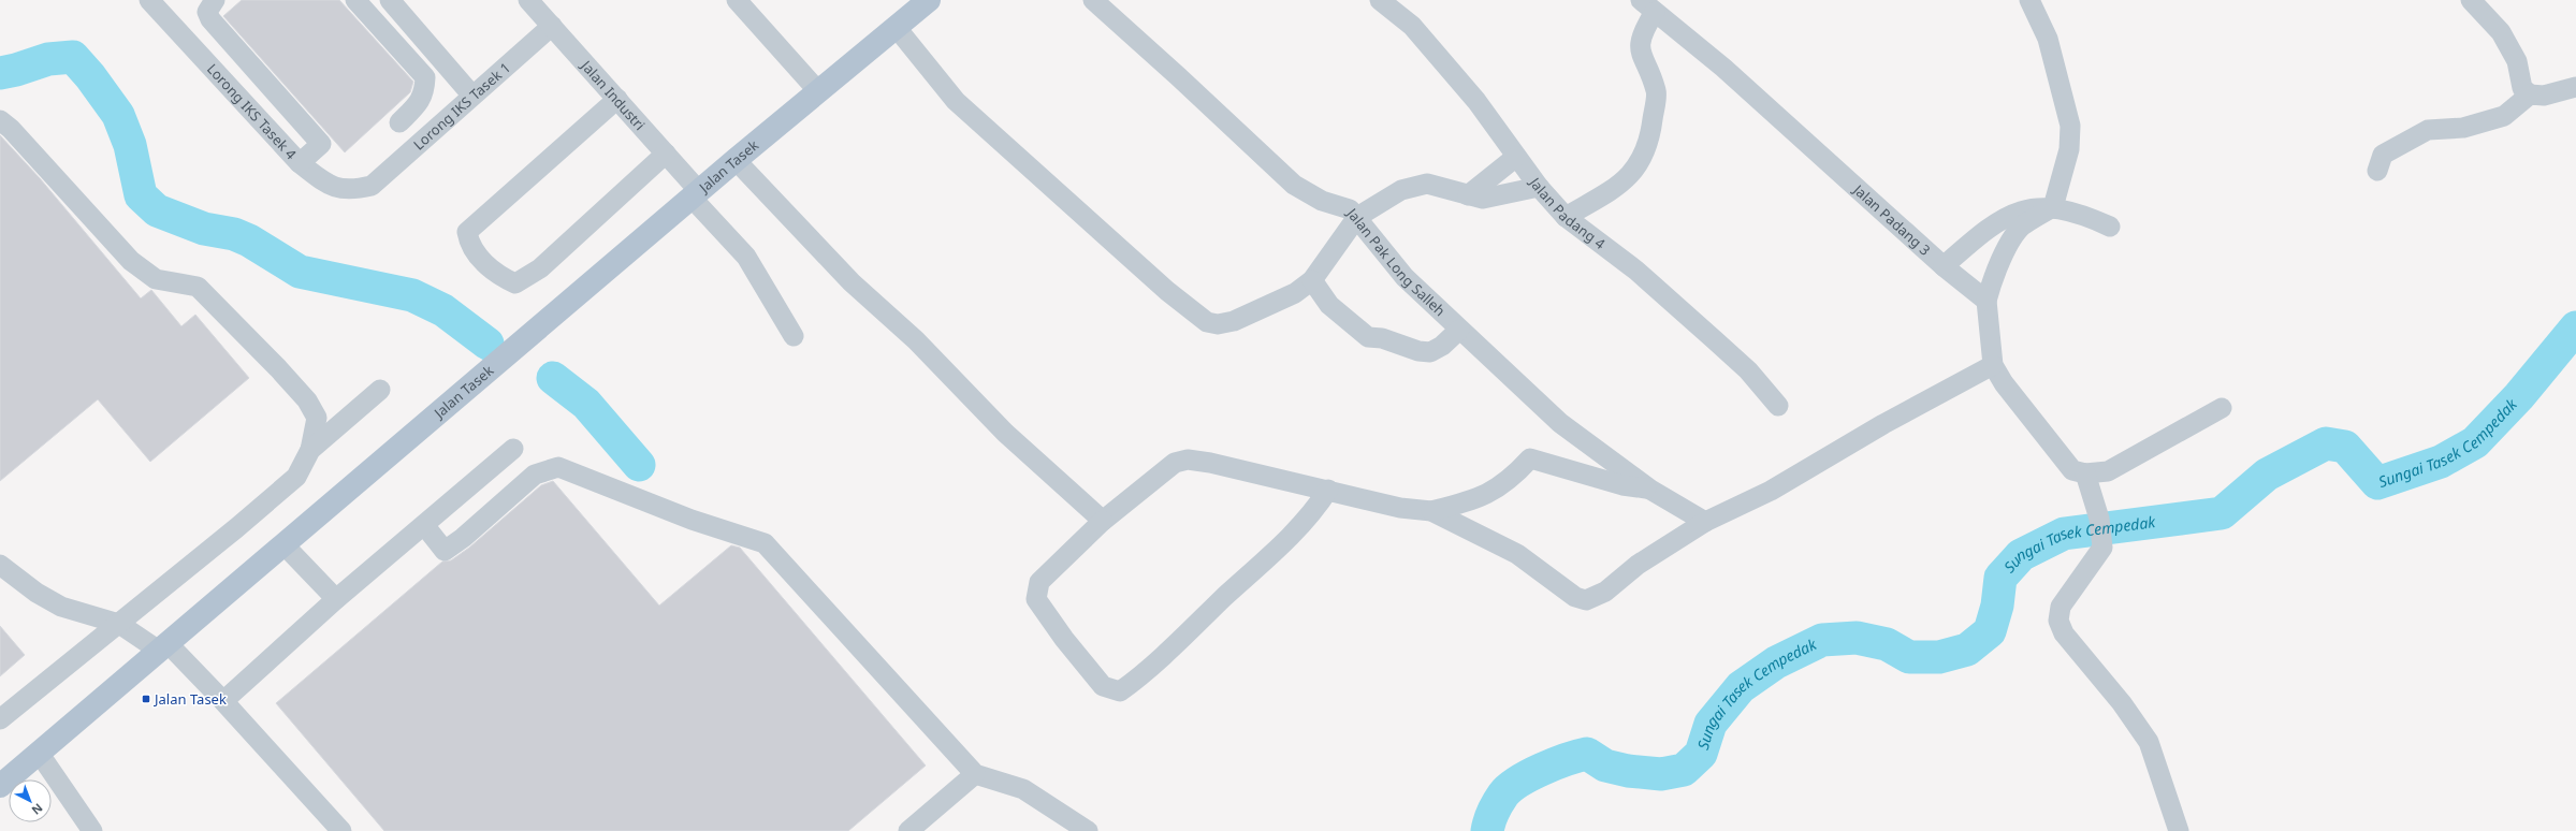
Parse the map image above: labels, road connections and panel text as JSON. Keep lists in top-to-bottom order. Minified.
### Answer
{"streets":{"main road":["Jalan Tasek"],"street":["Jalan Industri","Lorong IKS Tasek 1","Lorong IKS Tasek 4","Jalan Padang 4","Jalan Padang 3","Jalan Pak Long Salleh"]},"crossings":[["Jalan Industri","Lorong IKS Tasek 1"],["Jalan Industri","Jalan Tasek"],["Lorong IKS Tasek 1","Lorong IKS Tasek 4"]],"water":["Sungai Tasek Cempedak"],"places":{"transit":["Jalan Tasek"]},"north":"bottom right"}
